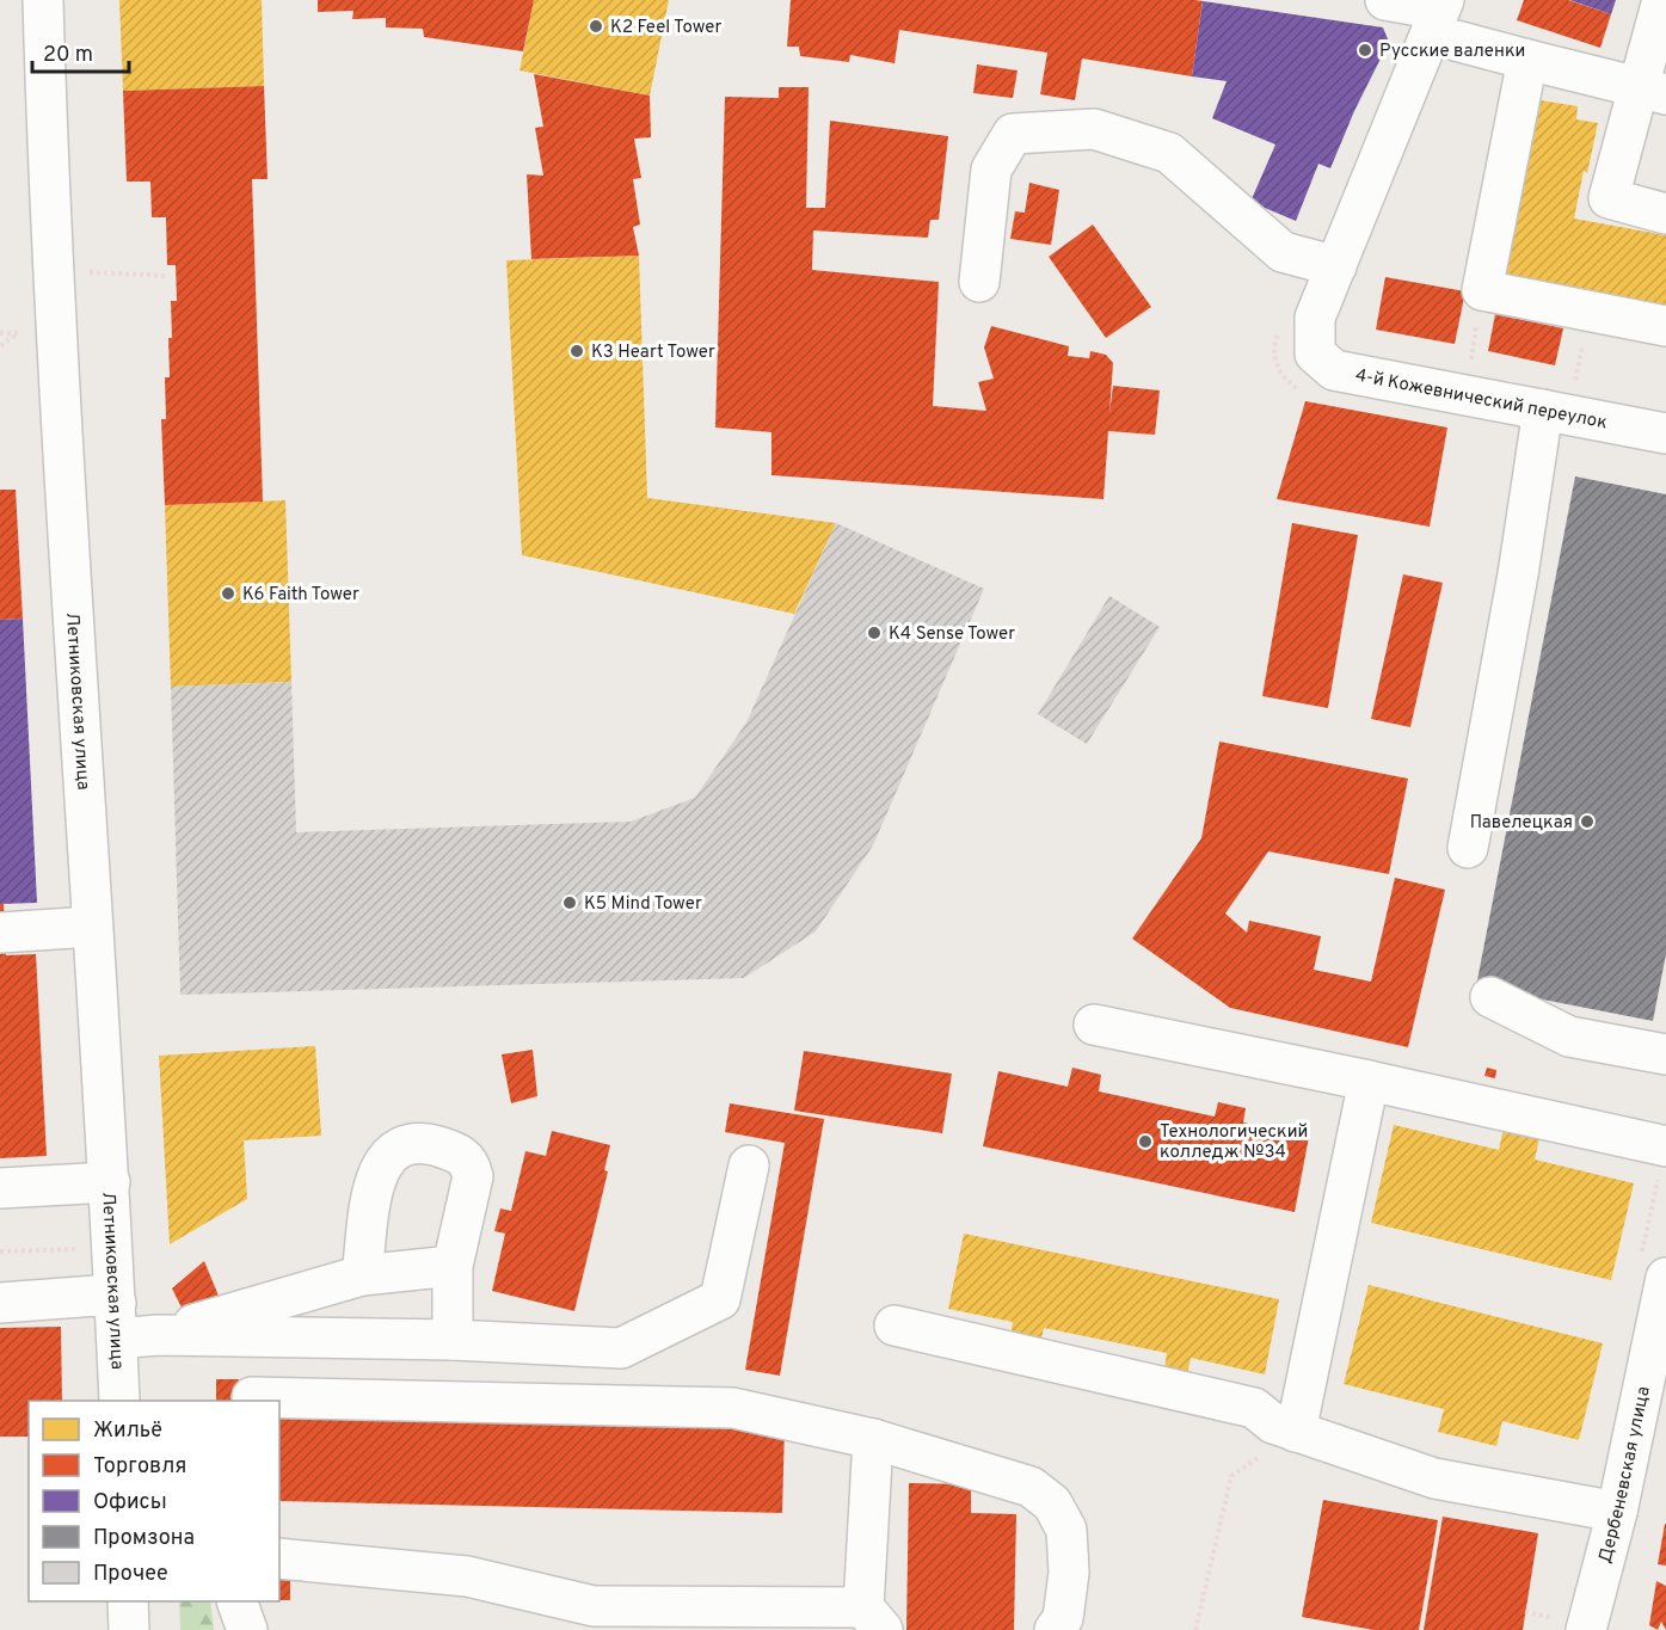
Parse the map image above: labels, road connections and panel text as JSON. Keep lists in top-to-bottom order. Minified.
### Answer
{"streets":{"street":["4-й Кожевнический переулок","Летниковская улица","Дербеневская улица"]},"places":["К2 Feel Tower","Русские валенки","К3 Heart Tower","К6 Faith Tower","К4 Sense Tower","Павелецкая","К5 Mind Tower","Технологический колледж №34"],"legend":["Жильё","Торговля","Офисы","Промзона","Прочее"],"scale_bar":"20 m"}
